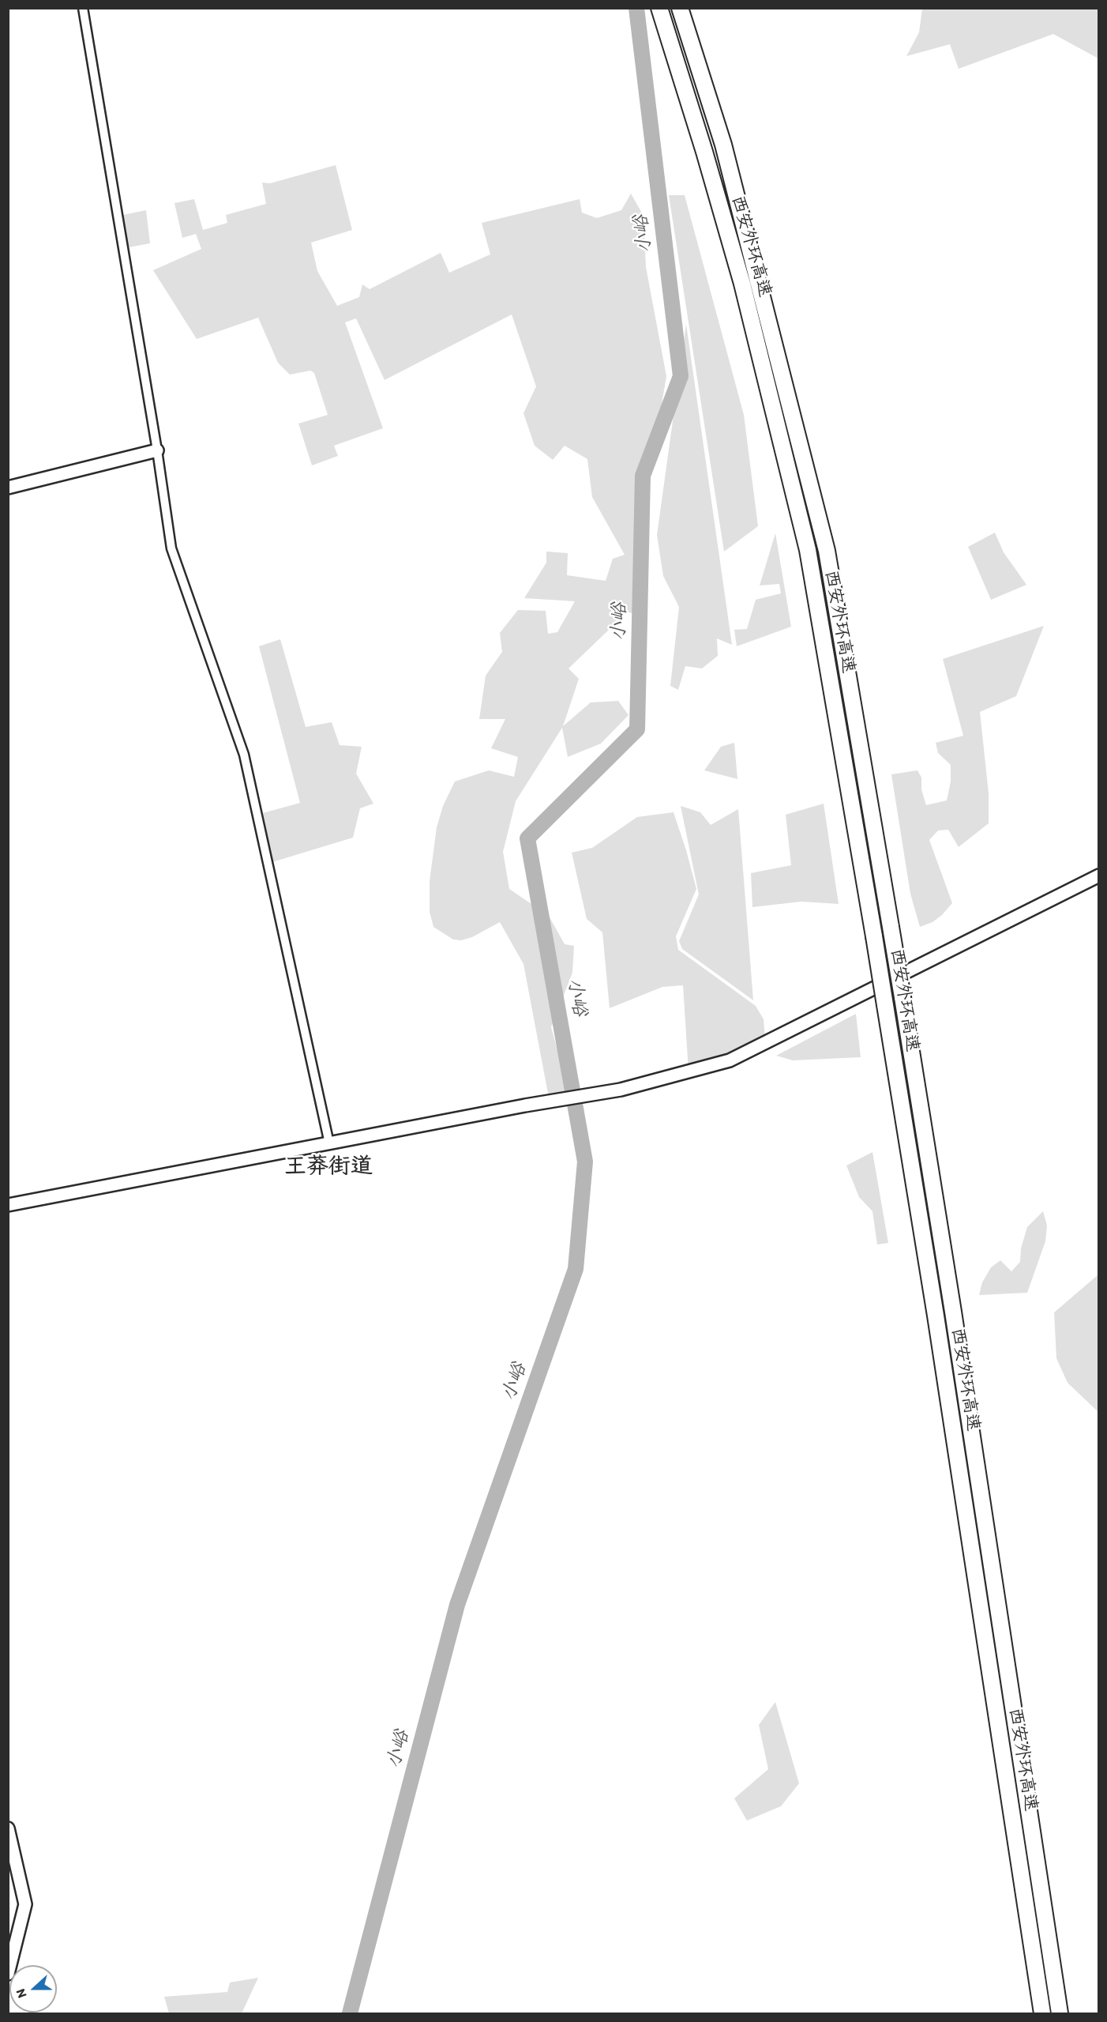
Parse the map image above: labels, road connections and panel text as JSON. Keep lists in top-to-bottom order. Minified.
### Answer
{"streets":{"highway":["西安外环高速"]},"districts":["王莽街道"],"water":["小峪"],"north":"left"}
